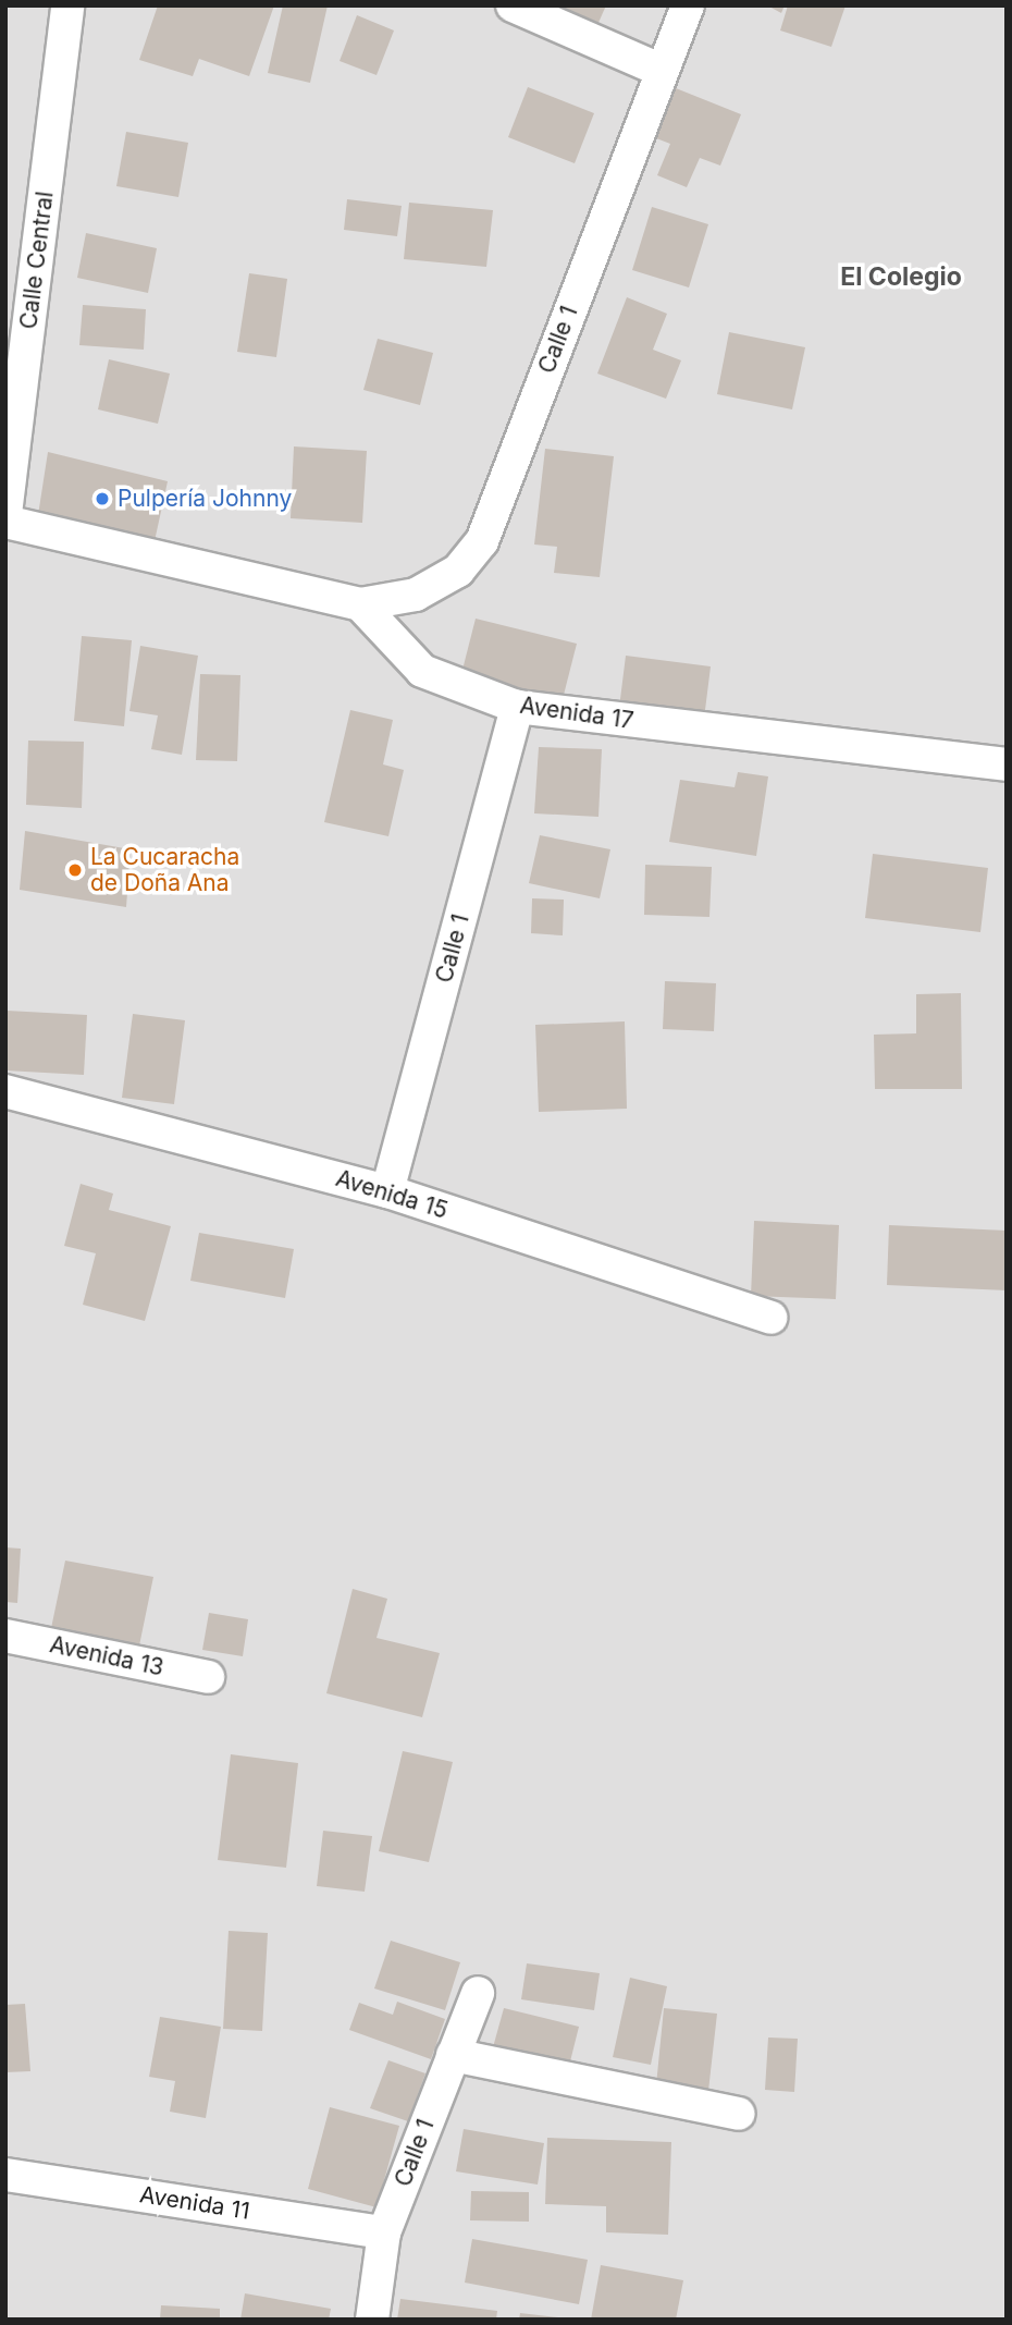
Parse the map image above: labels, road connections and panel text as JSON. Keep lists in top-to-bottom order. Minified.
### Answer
{"streets":{"street":["Calle Central","Calle 1","Avenida 17","Avenida 15","Avenida 13","Avenida 11"]},"crossings":[["Calle 1","Avenida 17"],["Calle 1","Avenida 15"],["Calle 1","Avenida 11"]],"districts":["El Colegio"],"places":["Pulpería Johnny","La Cucaracha de Doña Ana"]}
